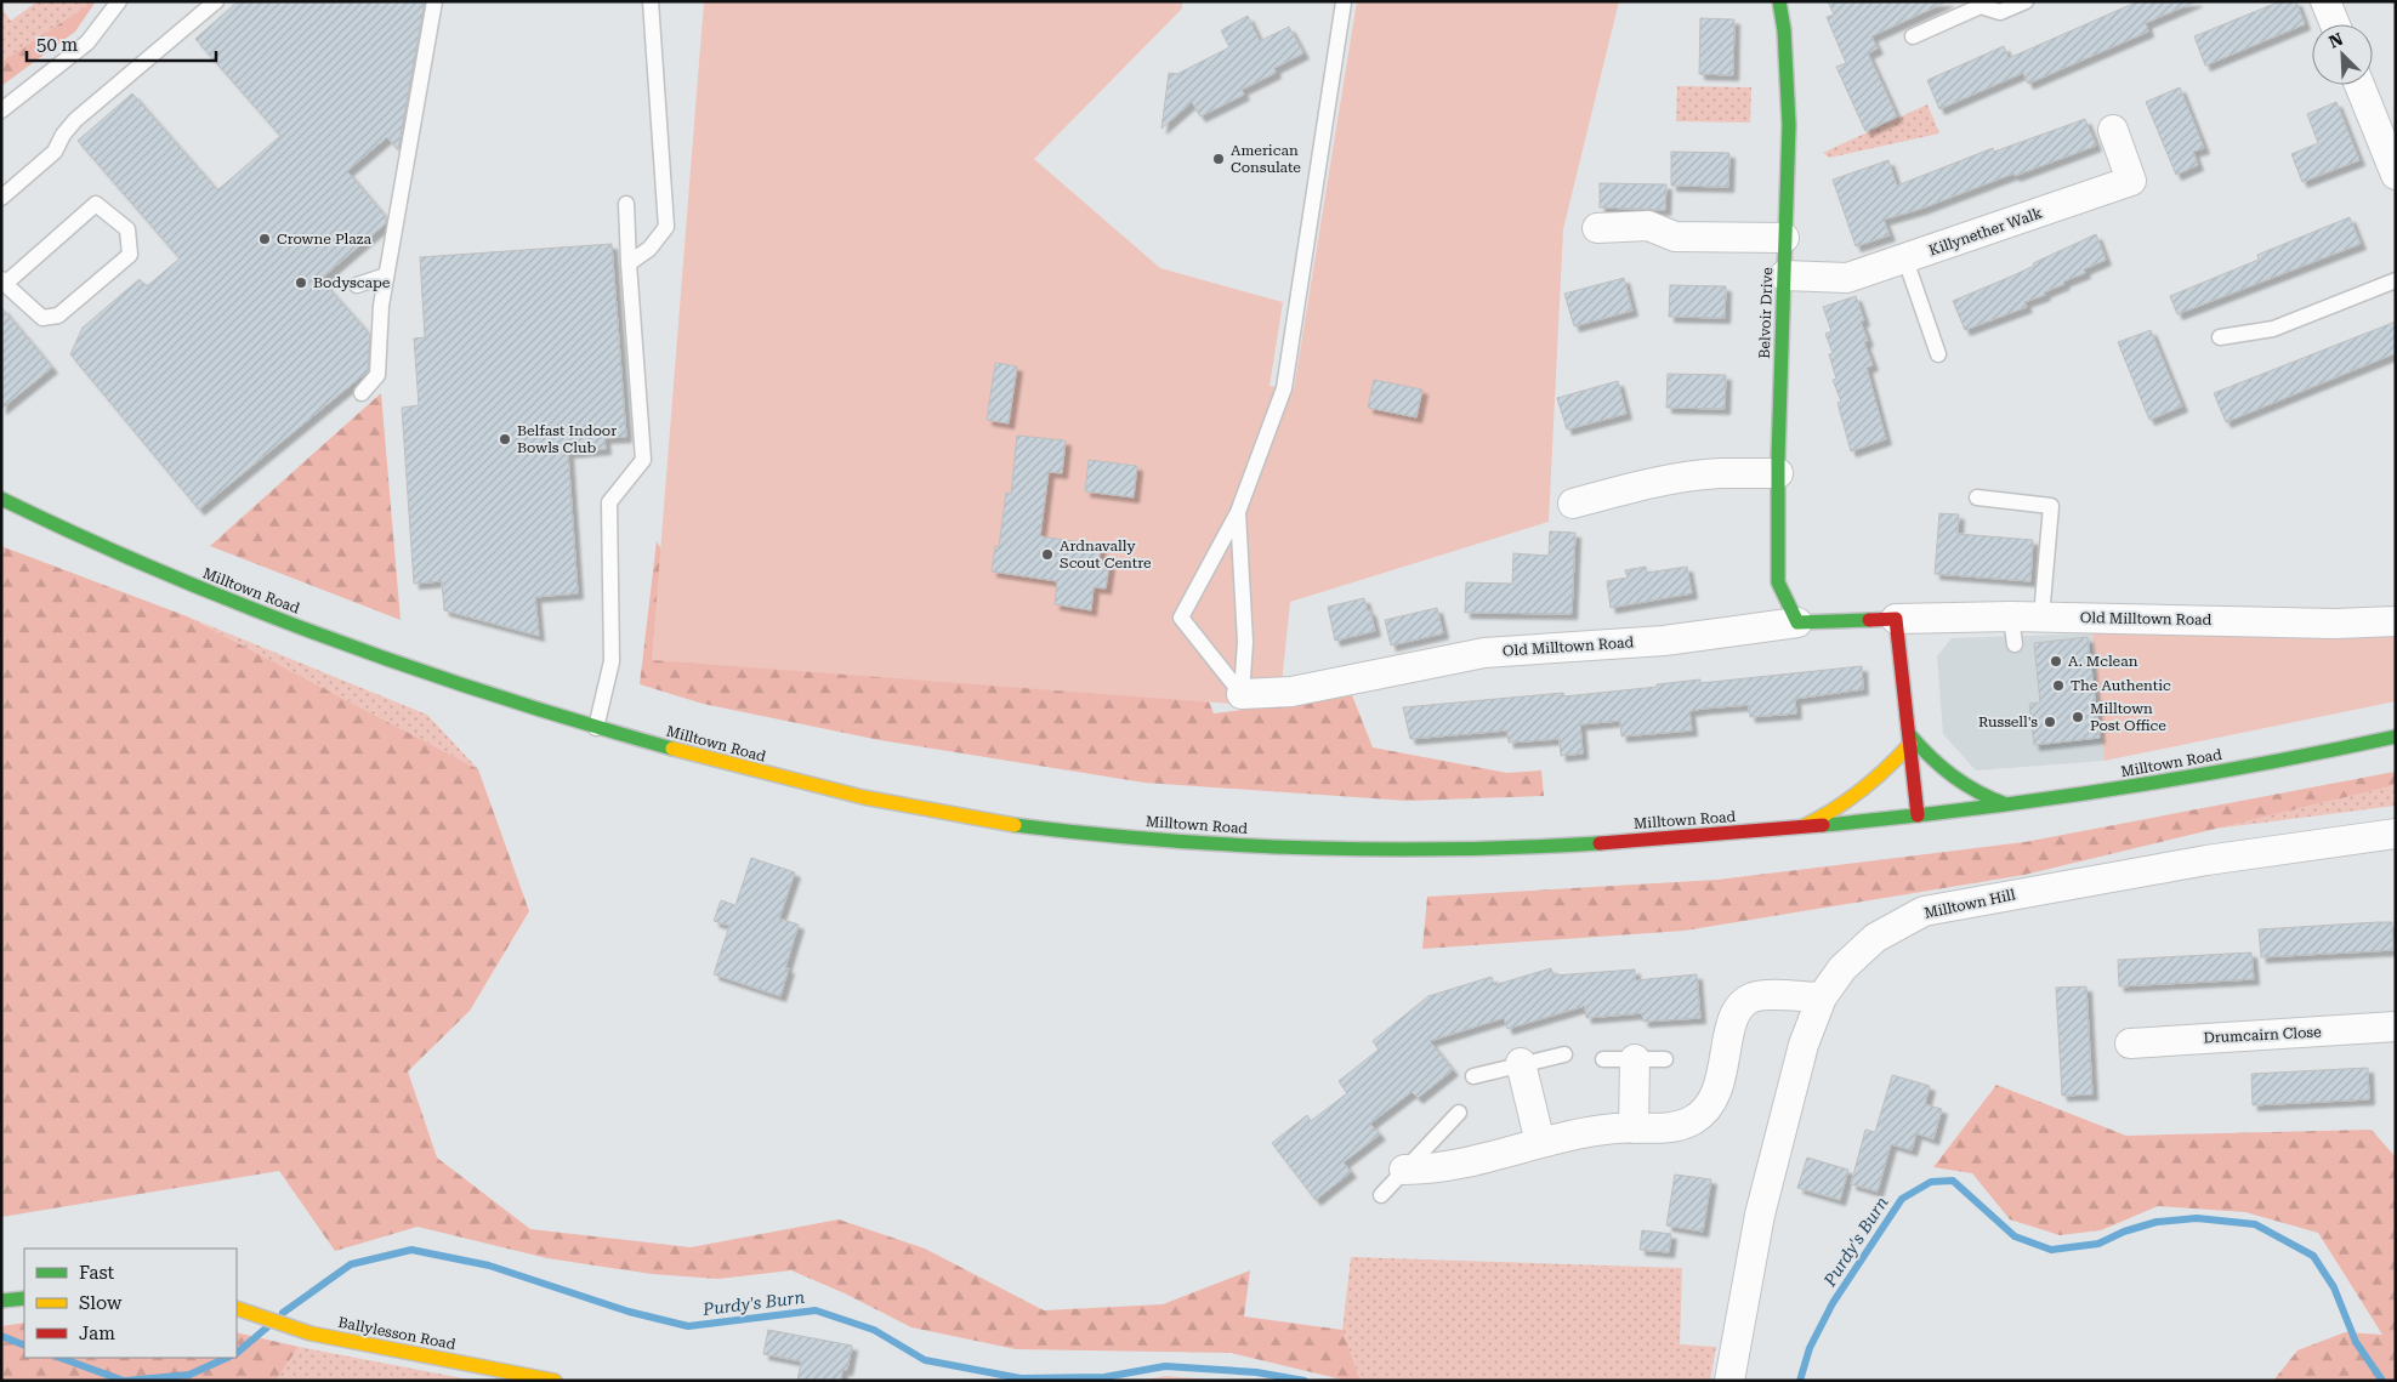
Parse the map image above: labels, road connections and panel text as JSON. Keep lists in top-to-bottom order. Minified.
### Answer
{"streets":{"main road":["Belvoir Drive","Milltown Road","Old Milltown Road","Ballylesson Road"],"street":["Killynether Walk","Milltown Hill","Drumcairn Close"]},"crossings":[["Killynether Walk","Belvoir Drive"],["Belvoir Drive","Old Milltown Road"]],"water":["Purdy's Burn"],"places":["American Consulate","Crowne Plaza","Bodyscape","Belfast Indoor Bowls Club","Ardnavally Scout Centre","A. Mclean","The Authentic","Milltown Post Office","Russell's"],"legend":["Fast","Slow","Jam"],"scale_bar":"50 m","north":"top left"}
